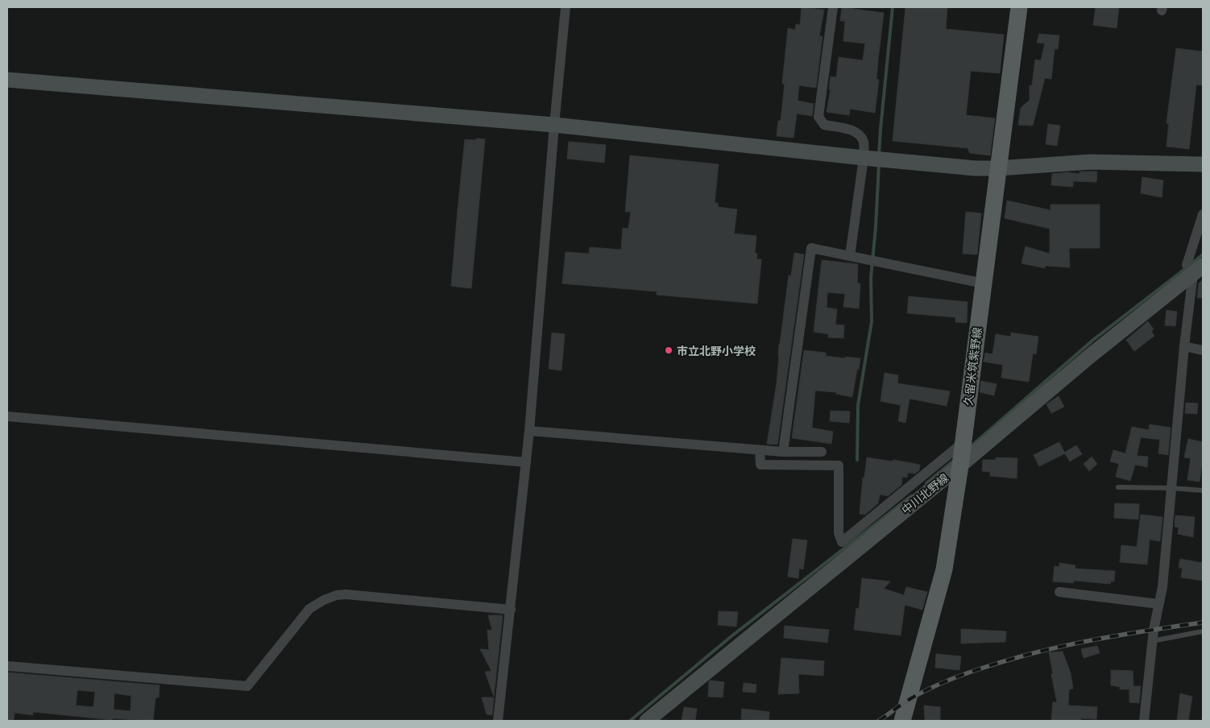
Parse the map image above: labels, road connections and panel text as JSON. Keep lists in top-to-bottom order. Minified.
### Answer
{"streets":{"main road":["久留米筑紫野線"],"street":["中川北野線"]},"crossings":[["久留米筑紫野線","中川北野線"]],"places":["市立北野小学校"]}
